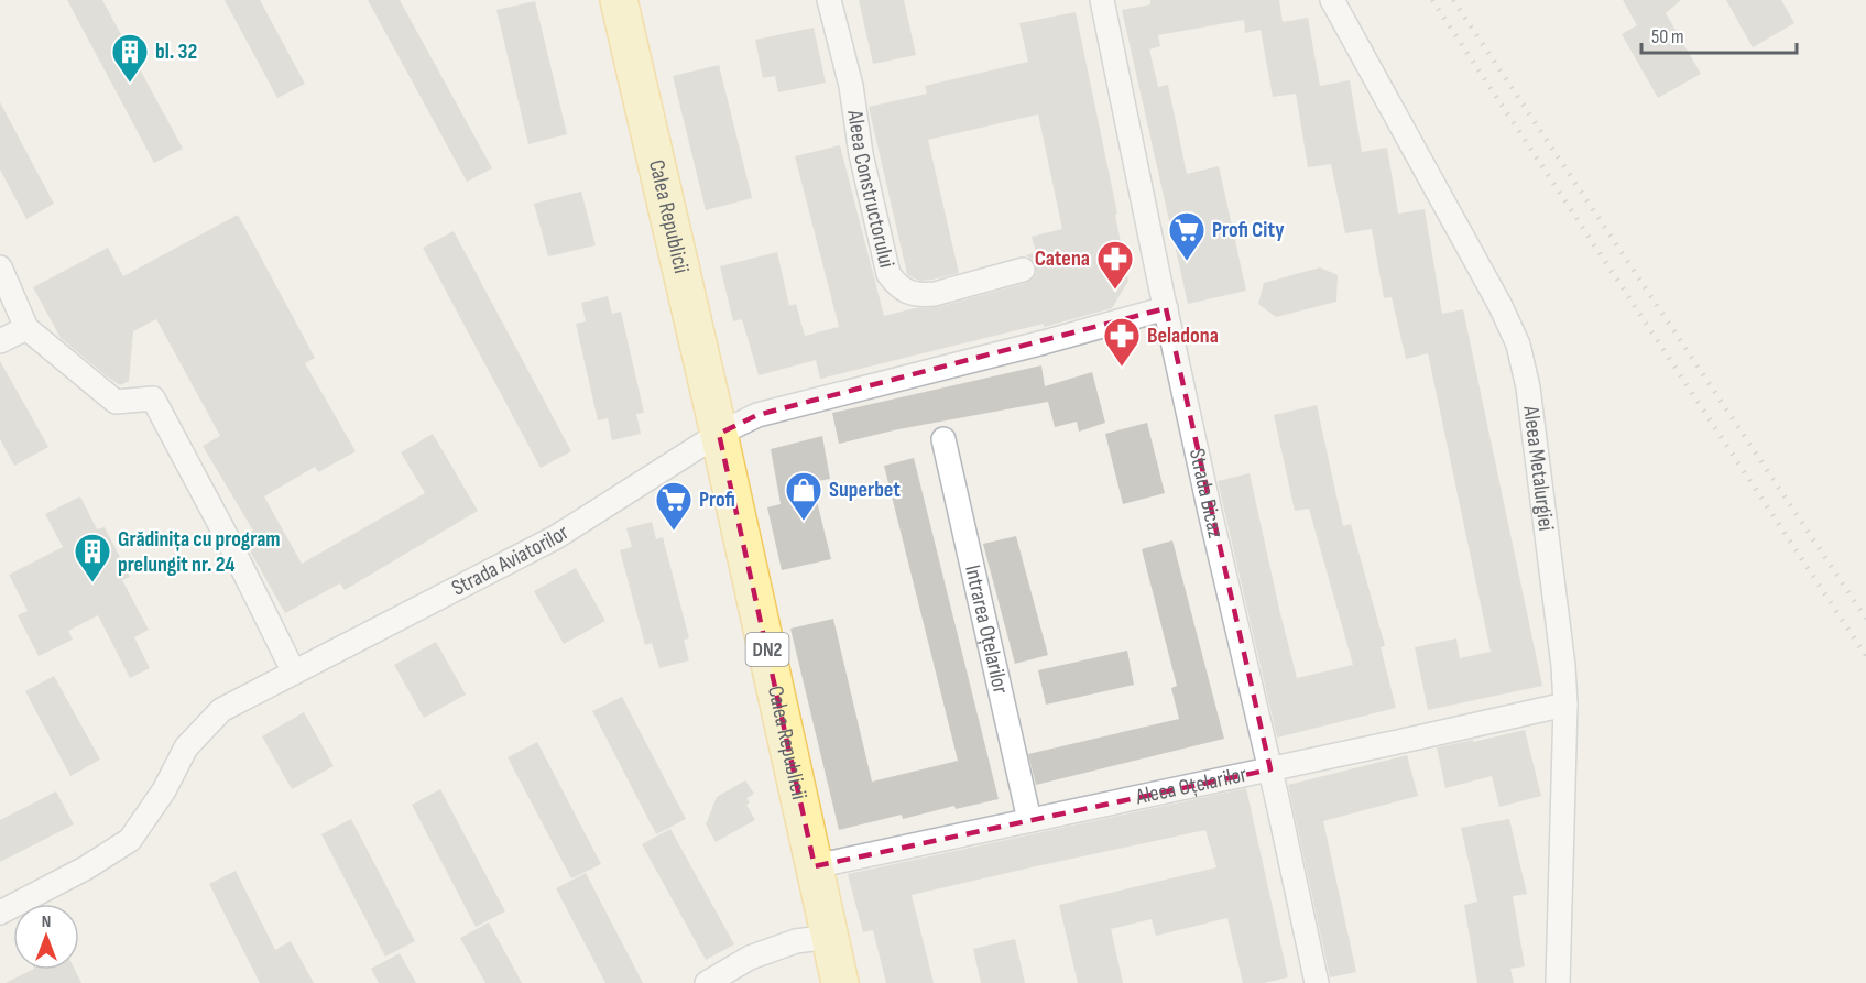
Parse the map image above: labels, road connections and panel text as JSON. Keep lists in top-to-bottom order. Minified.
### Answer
{"streets":{"main road":["Calea Republicii","DN2"],"street":["Aleea Constructorului","Aleea Metalurgiei","Strada Bicaz","Strada Aviatorilor","Intrarea Oțelarilor","Aleea Oțelarilor"]},"crossings":[["Calea Republicii","Strada Aviatorilor"],["Calea Republicii","Aleea Oțelarilor"],["Aleea Metalurgiei","Aleea Oțelarilor"],["Strada Bicaz","Aleea Oțelarilor"],["Intrarea Oțelarilor","Aleea Oțelarilor"]],"places":{"building":["bl. 32","Grădinița cu program prelungit nr. 24"],"supermarket":["Profi City","Profi"],"pharmacy":["Catena","Beladona"],"shop":["Superbet"]},"scale_bar":"50 m","north":"top"}
